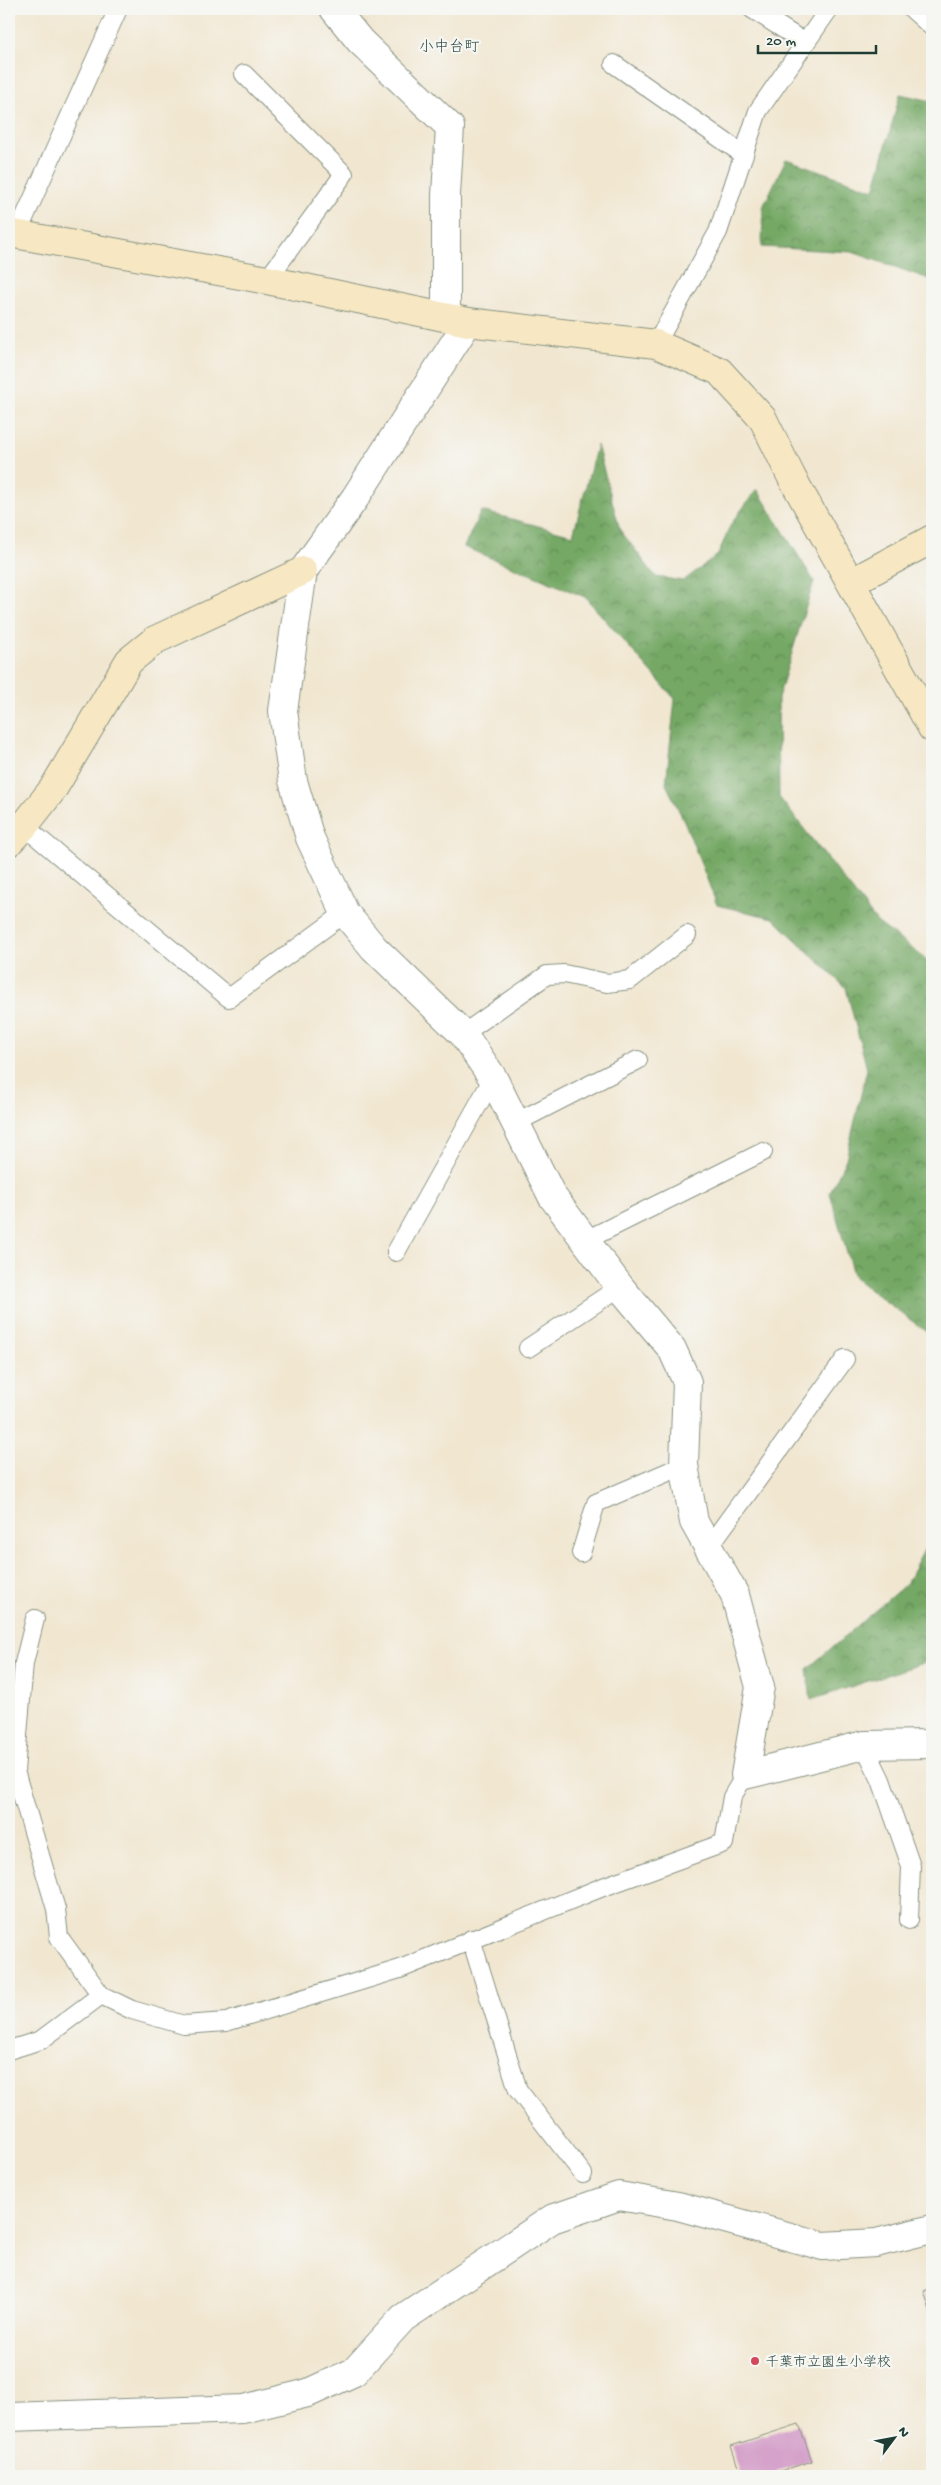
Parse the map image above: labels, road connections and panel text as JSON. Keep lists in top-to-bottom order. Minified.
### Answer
{"districts":["小中台町"],"places":["千葉市立園生小学校"],"scale_bar":"20 m","north":"top right"}
